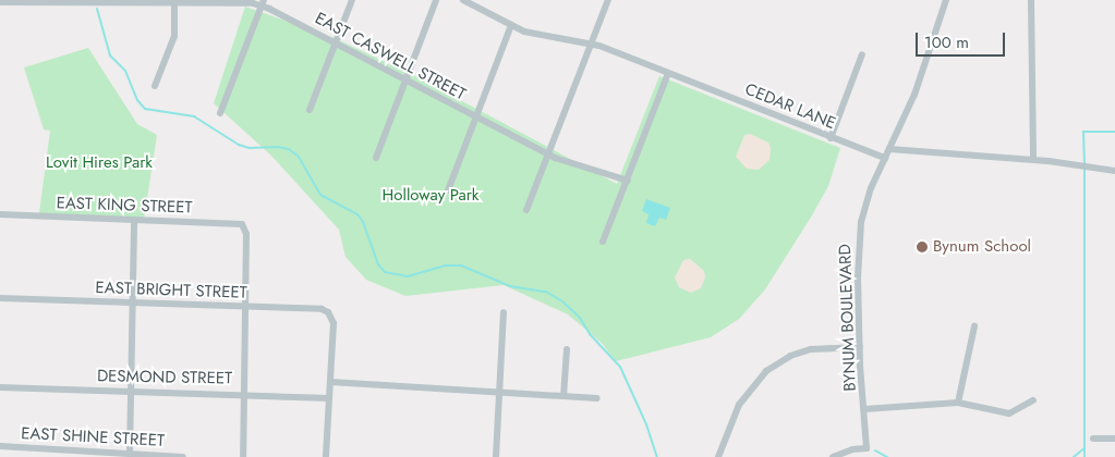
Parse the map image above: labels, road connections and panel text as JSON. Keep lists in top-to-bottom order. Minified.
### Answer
{"streets":{"street":["EAST CASWELL STREET","CEDAR LANE","EAST KING STREET","EAST BRIGHT STREET","BYNUM BOULEVARD","DESMOND STREET","EAST SHINE STREET"]},"crossings":[["CEDAR LANE","BYNUM BOULEVARD"],["EAST KING STREET","EAST BRIGHT STREET"]],"parks":["Lovit Hires Park","Holloway Park"],"places":["Bynum School"],"scale_bar":"100 m"}
